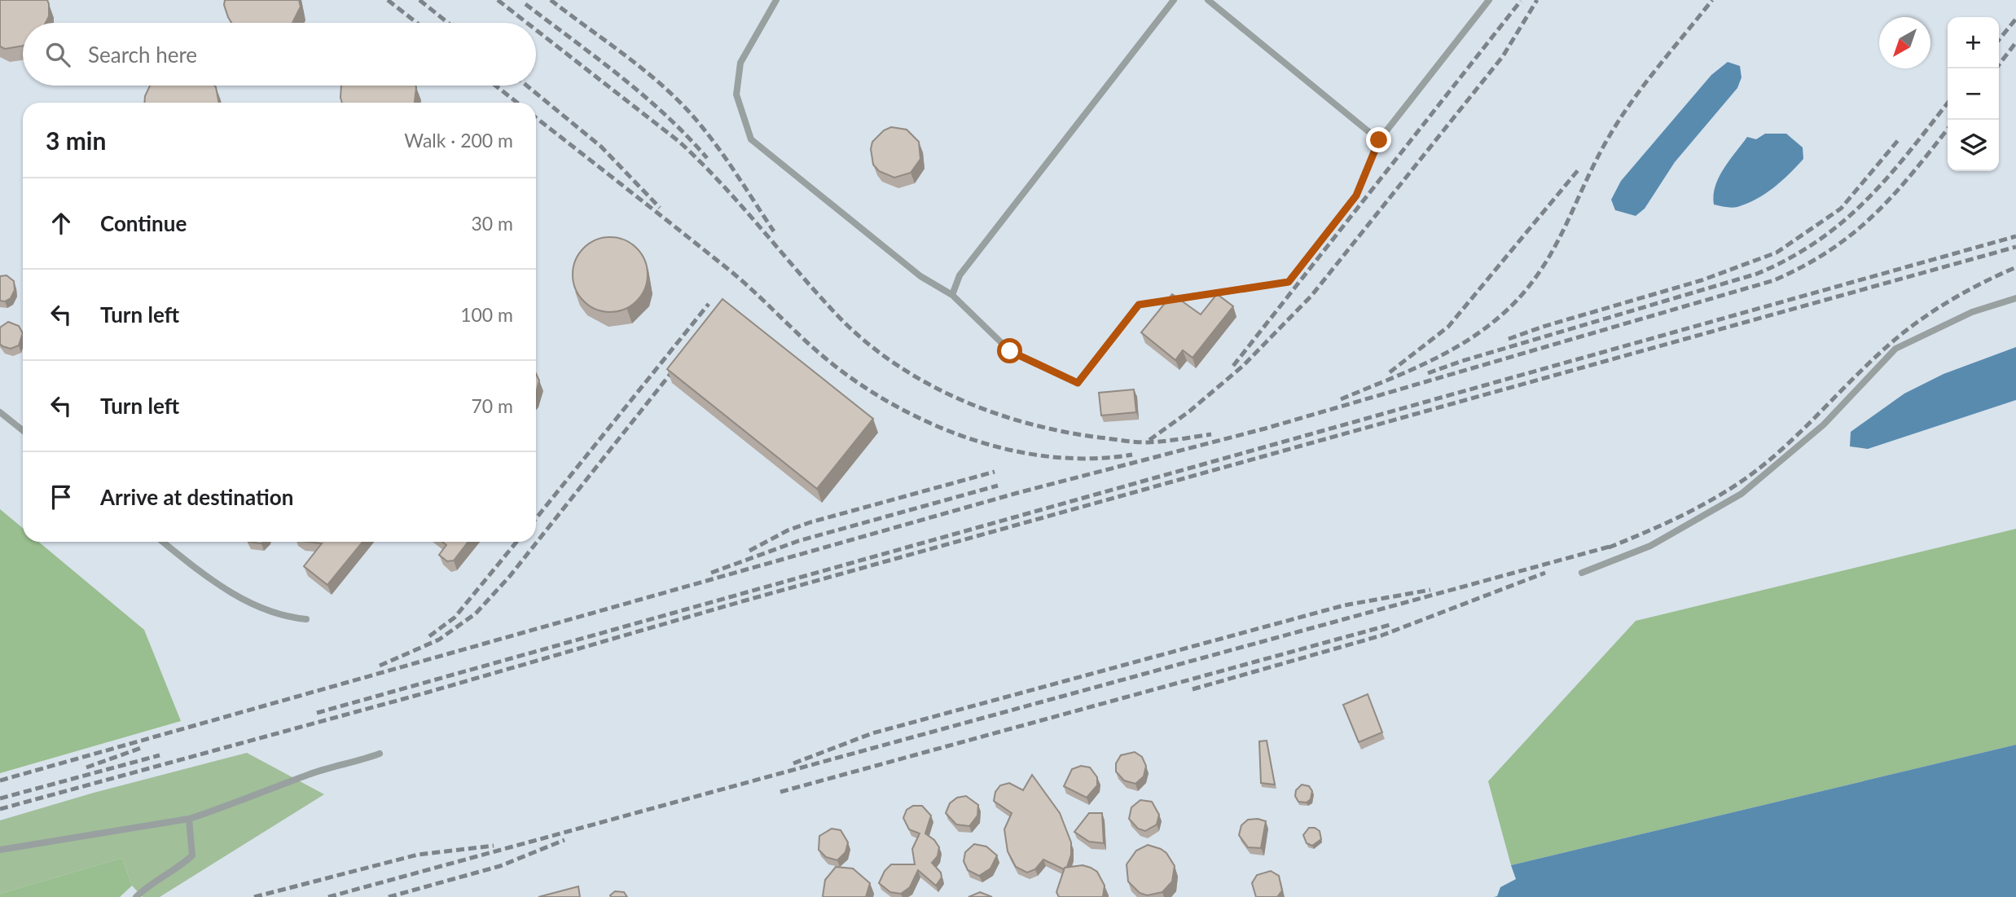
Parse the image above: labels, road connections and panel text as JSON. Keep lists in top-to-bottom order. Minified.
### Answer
{"north":"bottom left","page":{"map_buttons":["+","−"],"search":"Search here","heading":["3 min","Walk · 200 m"],"list":[["Continue","30 m"],["Turn left","100 m"],["Turn left","70 m"],"Arrive at destination"]}}
